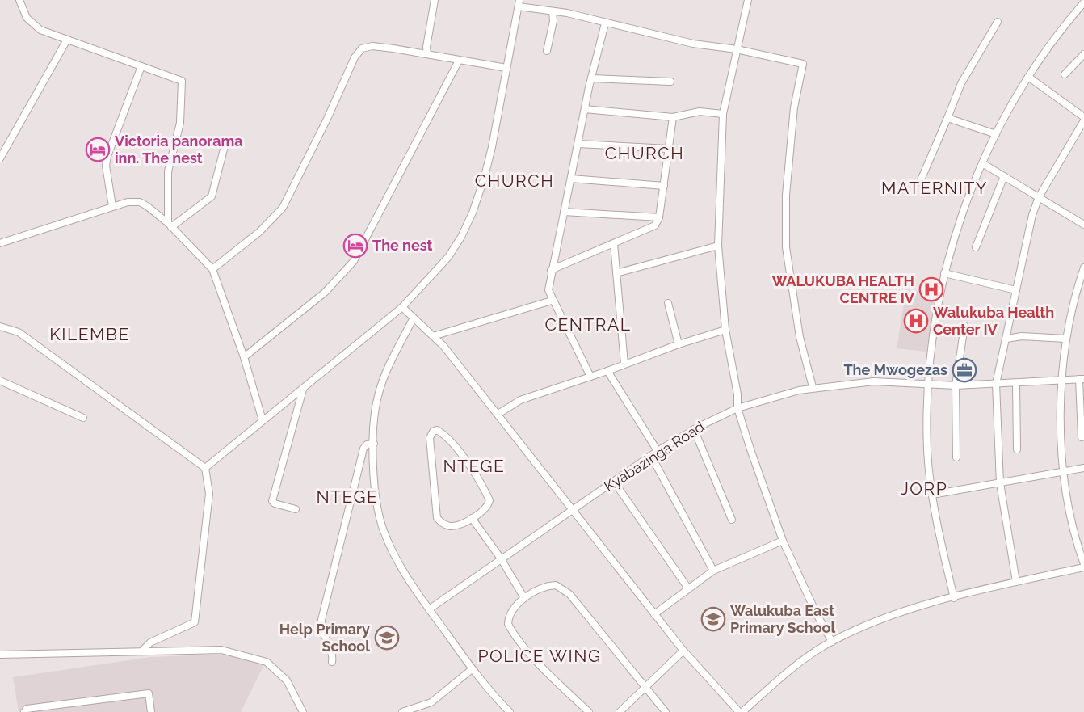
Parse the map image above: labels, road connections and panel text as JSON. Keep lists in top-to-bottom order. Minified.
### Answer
{"streets":{"street":["Kyabazinga Road"]},"districts":["CHURCH","CHURCH","MATERNITY","CENTRAL","KILEMBE","NTEGE","JORP","NTEGE","POLICE WING"],"places":{"hotel":["Victoria panorama inn. The nest","The nest"],"hospital":["WALUKUBA HEALTH CENTRE IV","Walukuba Health Center IV"],"office":["The Mwogezas"],"school or university":["Walukuba East Primary School","Help Primary School"]}}
